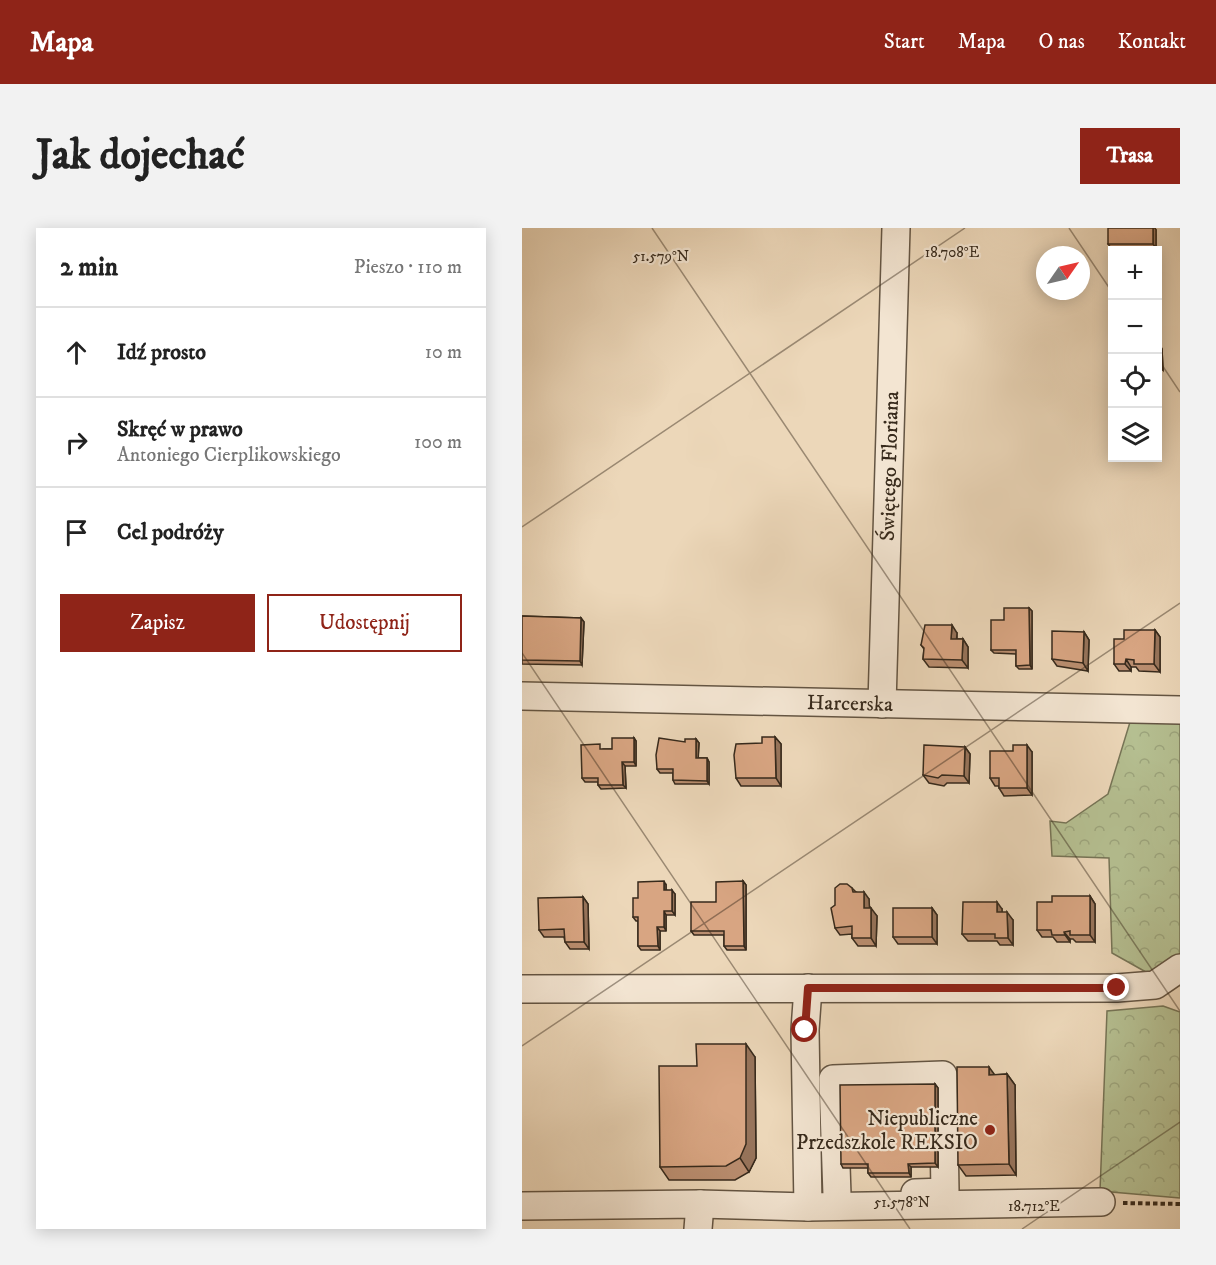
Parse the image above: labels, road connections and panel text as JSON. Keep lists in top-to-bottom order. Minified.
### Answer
{"streets":{"street":["Świętego Floriana","Harcerska"]},"crossings":[["Świętego Floriana","Harcerska"]],"places":["Niepubliczne Przedszkole REKSIO"],"north":"top right","page":{"header":"Mapa","nav":["Start","Mapa","O nas","Kontakt"],"buttons":["Trasa",["Zapisz","Udostępnij"]],"title":"Jak dojechać","heading":["2 min","Pieszo · 110 m"],"map_buttons":["+","−"],"list":[["Idź prosto","10 m"],["Skręć w prawo","Antoniego Cierplikowskiego","100 m"],"Cel podróży"]},"coordinates":["18.708°E","51.579°N","51.578°N","18.712°E"]}
